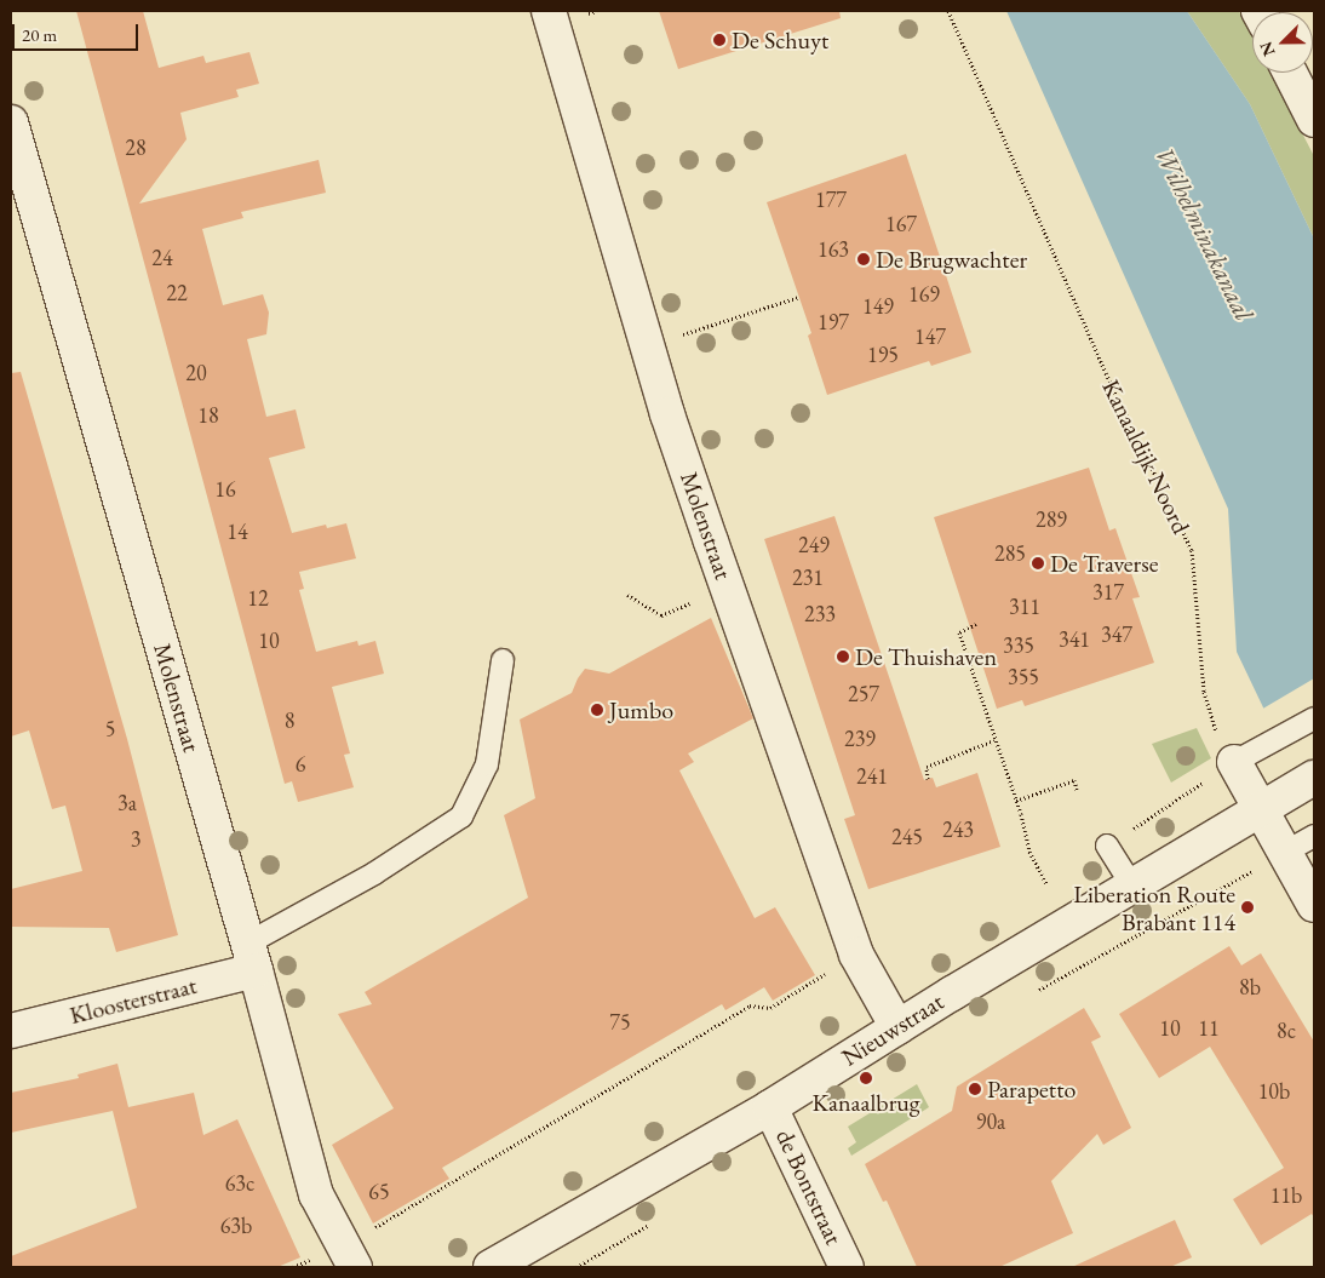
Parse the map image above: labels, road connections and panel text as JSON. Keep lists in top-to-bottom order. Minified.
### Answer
{"streets":{"street":["Molenstraat","Kloosterstraat","Nieuwstraat","de Bontstraat"],"path":["Kanaaldijk Noord"]},"crossings":[["Molenstraat","Kloosterstraat"],["Molenstraat","Nieuwstraat"],["Nieuwstraat","de Bontstraat"]],"water":["Wilhelminakanaal"],"places":["De Schuyt","De Brugwachter","De Traverse","De Thuishaven","Jumbo","Liberation Route Brabant 114","Kanaalbrug","Parapetto"],"house_numbers":["28","177","167","163","24","22","169","149","197","147","195","20","18","16","289","14","249","285","231","317","12","311","233","347","341","10","335","355","257","8","5","239","6","241","3a","243","245","3","8b","75","10","11","8c","10b","90a","63c","65","11b","63b"],"scale_bar":"20 m","north":"bottom left"}
